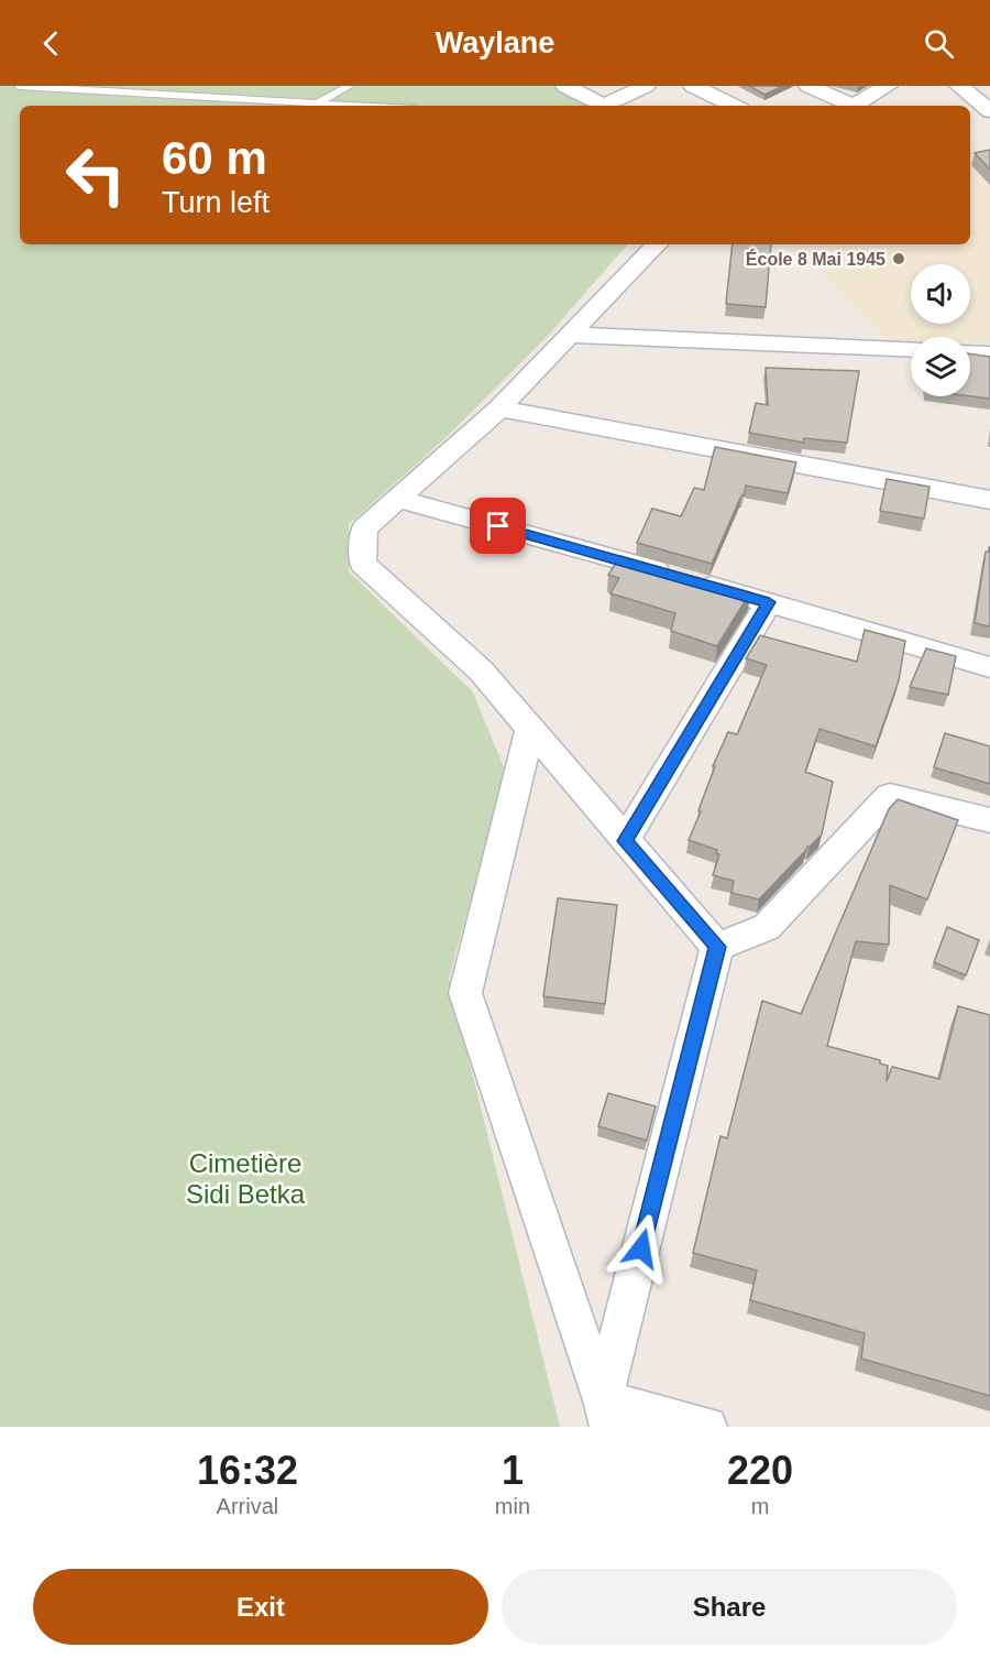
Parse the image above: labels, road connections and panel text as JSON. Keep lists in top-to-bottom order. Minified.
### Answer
{"parks":["Cimetière Sidi Betka"],"places":["École 8 Mai 1945"],"page":{"header":"Waylane","turn":["60 m","Turn left"],"eta":["16:32","Arrival","1","min","220","m"],"buttons":["Exit","Share"]}}
